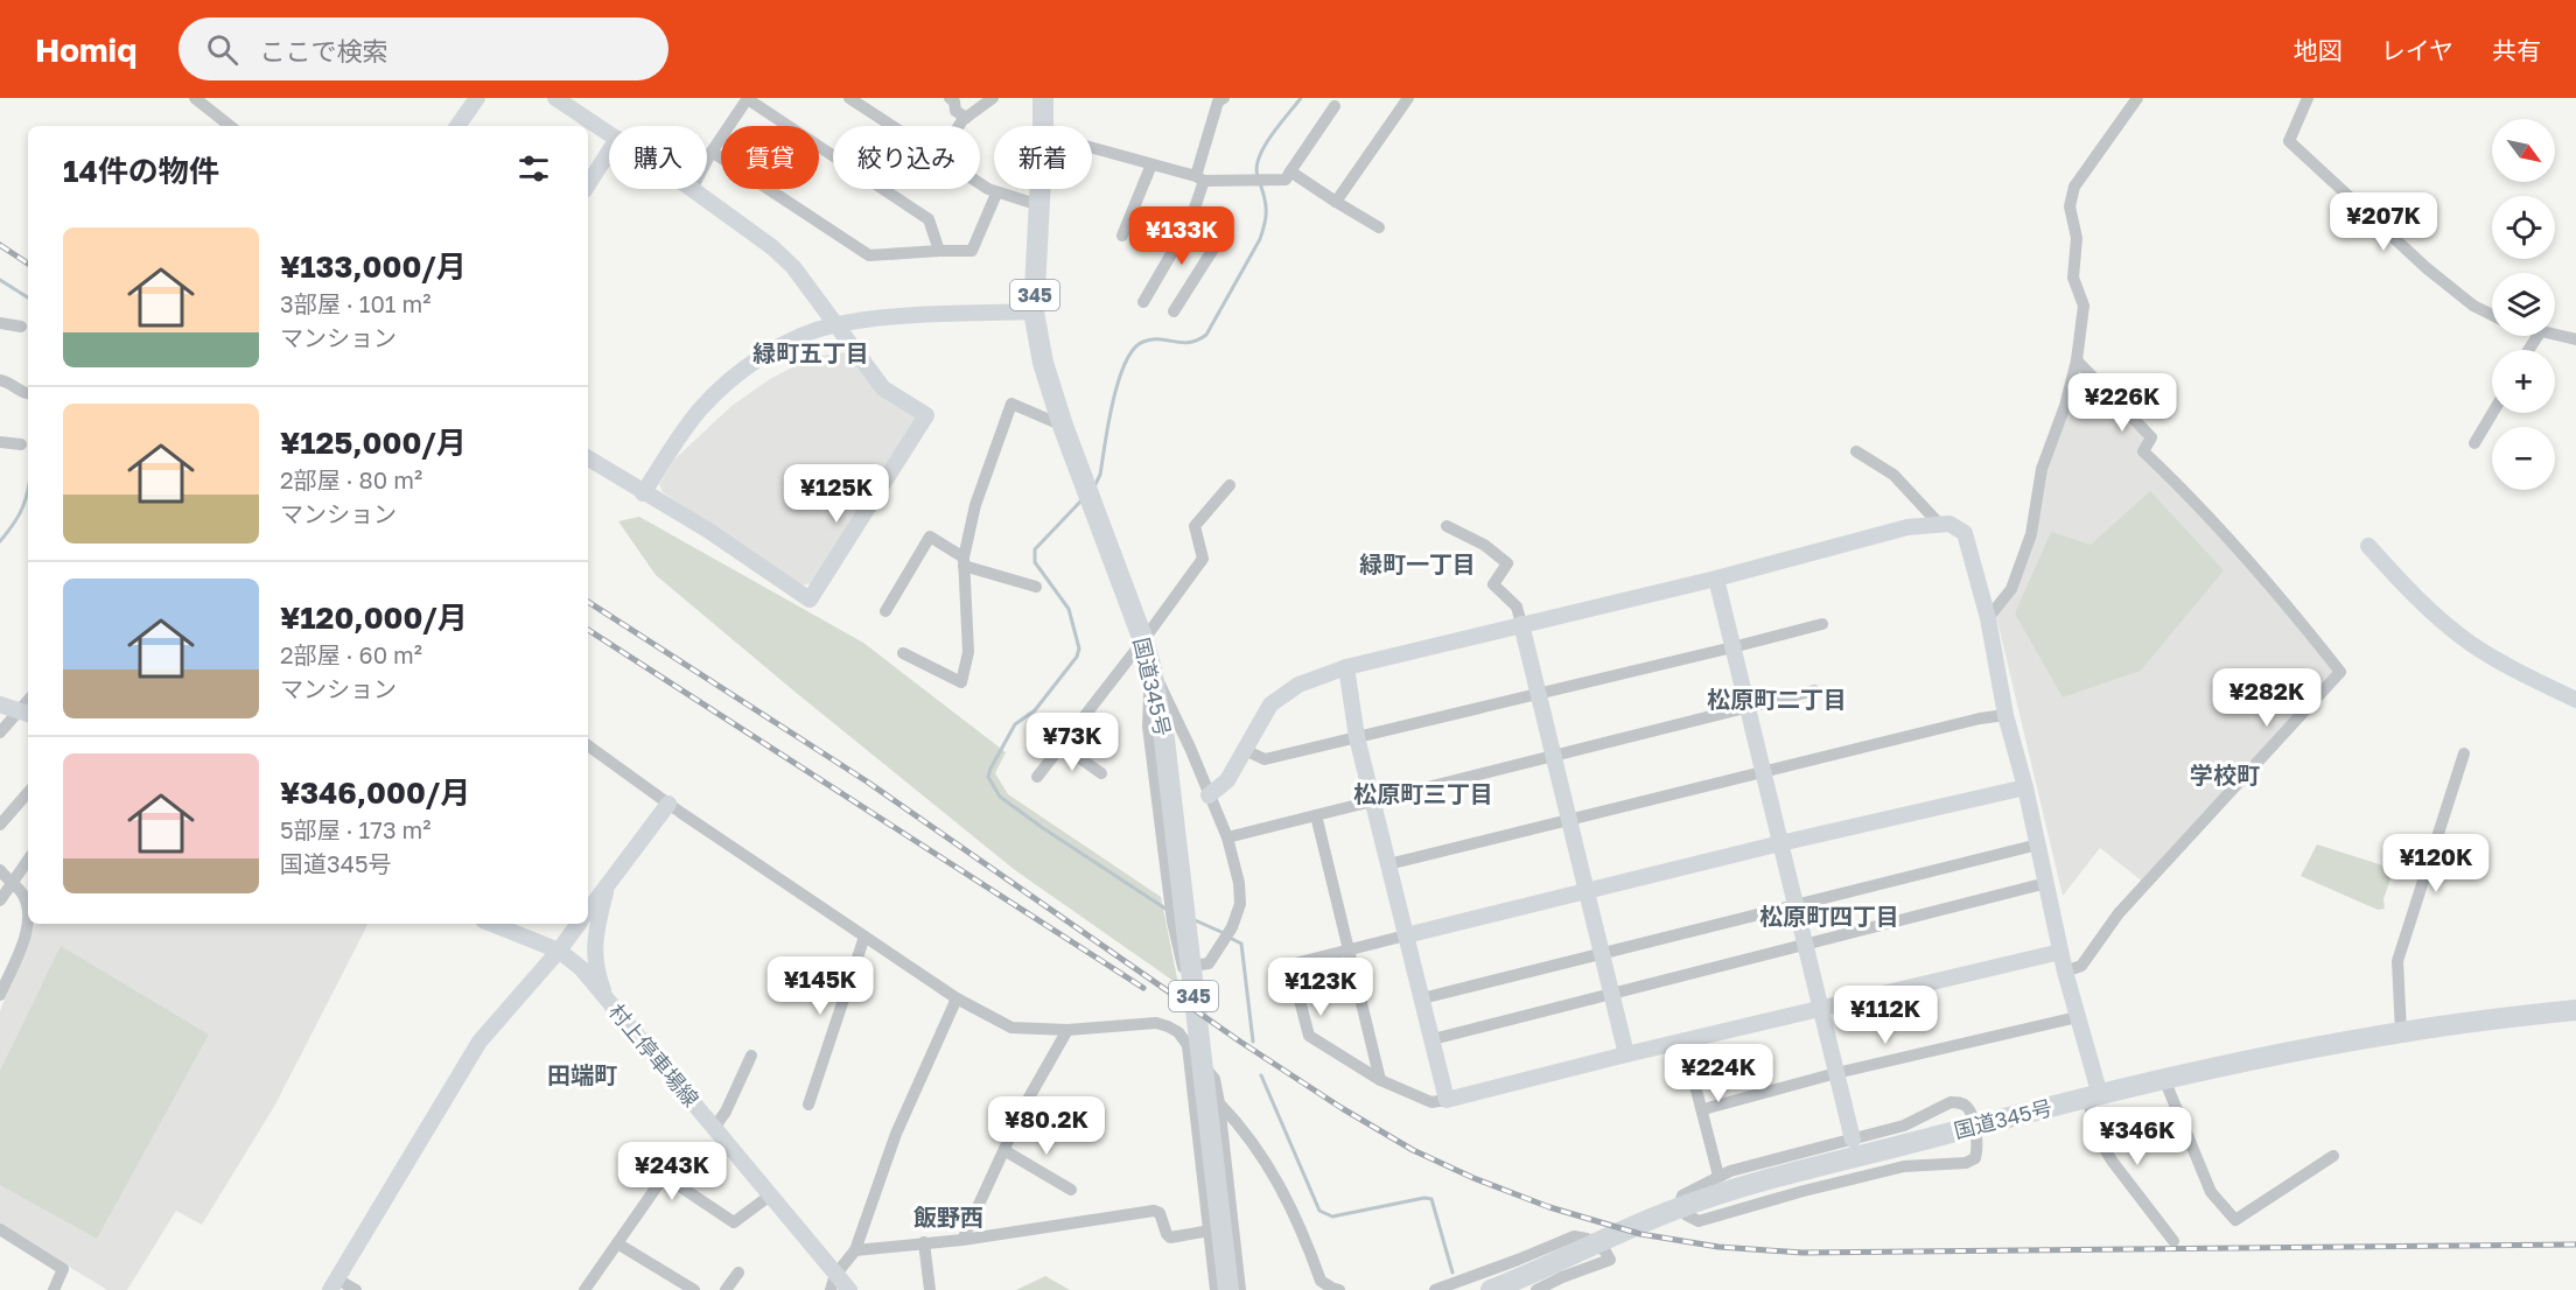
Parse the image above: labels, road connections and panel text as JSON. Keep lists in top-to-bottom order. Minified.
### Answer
{"streets":{"highway":["345","国道345号"],"street":["村上停車場線"]},"districts":["緑町五丁目","緑町一丁目","松原町二丁目","学校町","松原町三丁目","松原町四丁目","田端町","飯野西"],"north":"bottom right","page":{"header":"Homiq","search":"ここで検索","nav":["地図","レイヤ","共有"],"map_buttons":["+","−"],"chip":["購入","賃貸","絞り込み","新着"],"heading":"14件の物件","price":["¥207K","¥133K","¥226K","¥125K","¥282K","¥73K","¥120K","¥145K","¥123K","¥112K","¥224K","¥80.2K","¥346K","¥243K"],"list":[{"name":"¥133,000/月","note":"3部屋 · 101 m² · マンション"},{"name":"¥125,000/月","note":"2部屋 · 80 m² · マンション"},{"name":"¥120,000/月","note":"2部屋 · 60 m² · マンション"},{"name":"¥346,000/月","note":"5部屋 · 173 m² · 国道345号"}]}}
